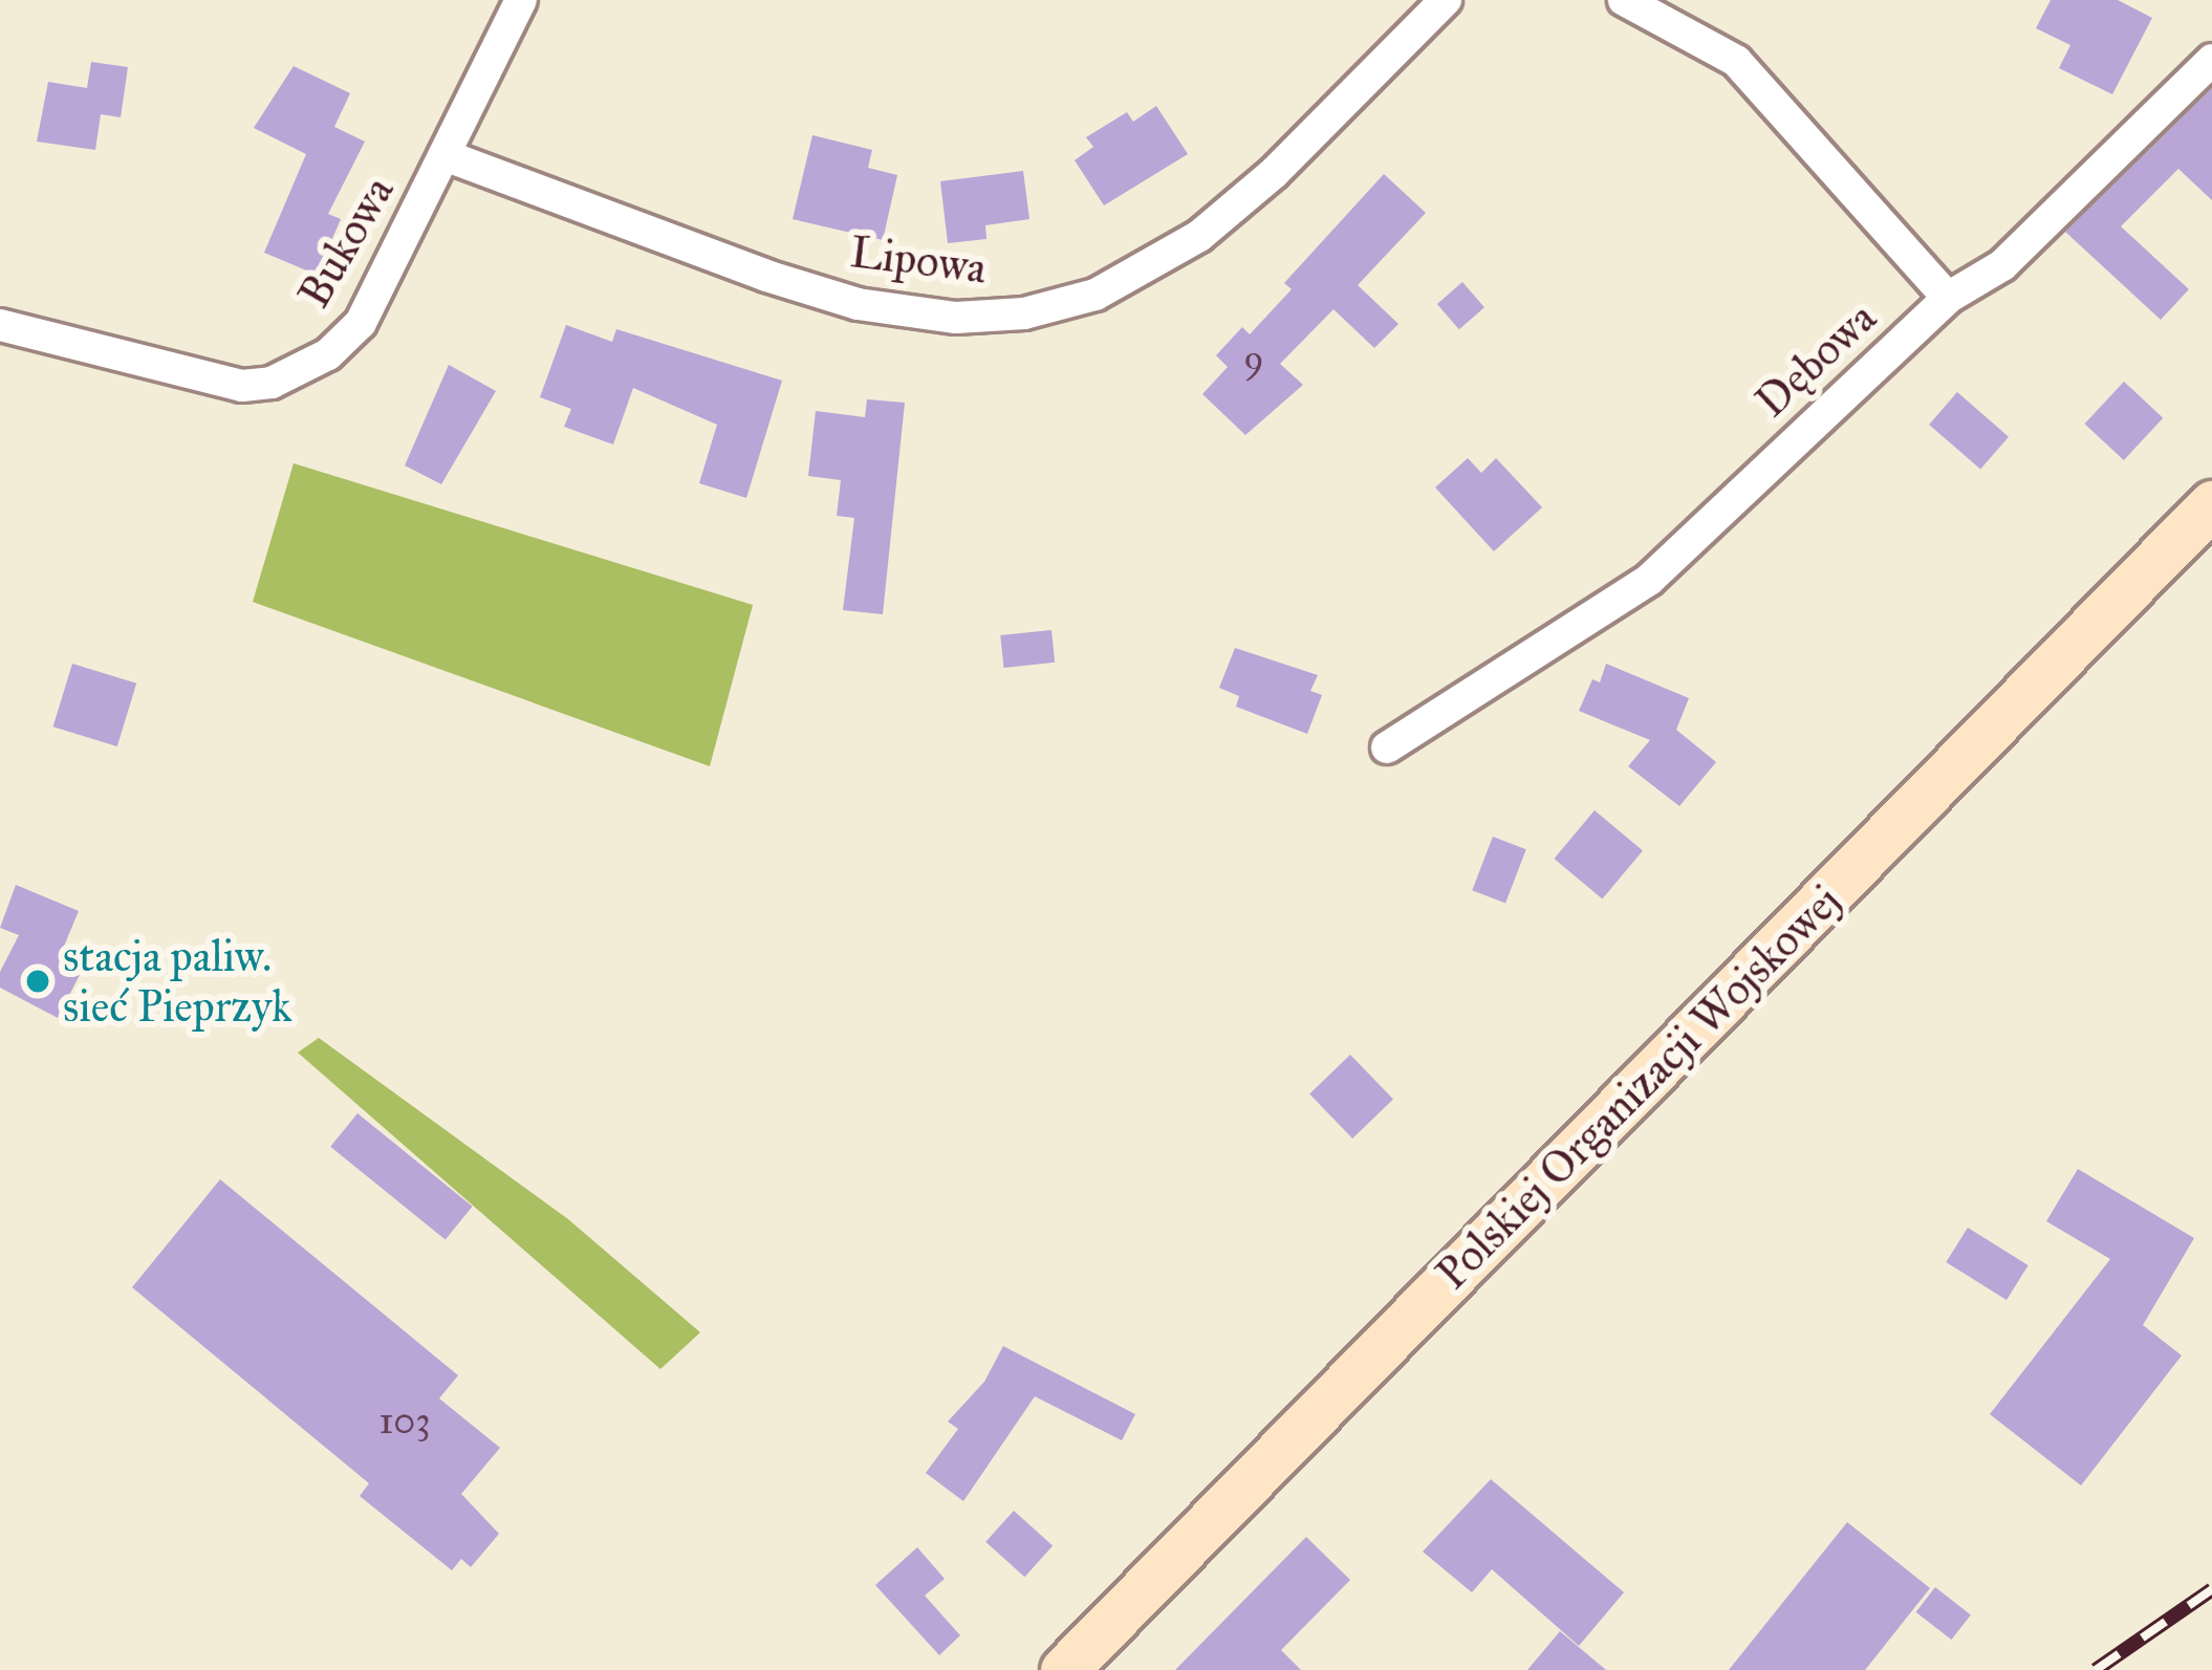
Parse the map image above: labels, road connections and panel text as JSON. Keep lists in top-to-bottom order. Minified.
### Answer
{"streets":{"main road":["Polskiej Organizacji Wojskowej"],"street":["Bukowa","Lipowa","Dębowa"]},"crossings":[["Bukowa","Lipowa"]],"places":["stacja paliw. sieć Pieprzyk"],"house_numbers":["9","103"]}
